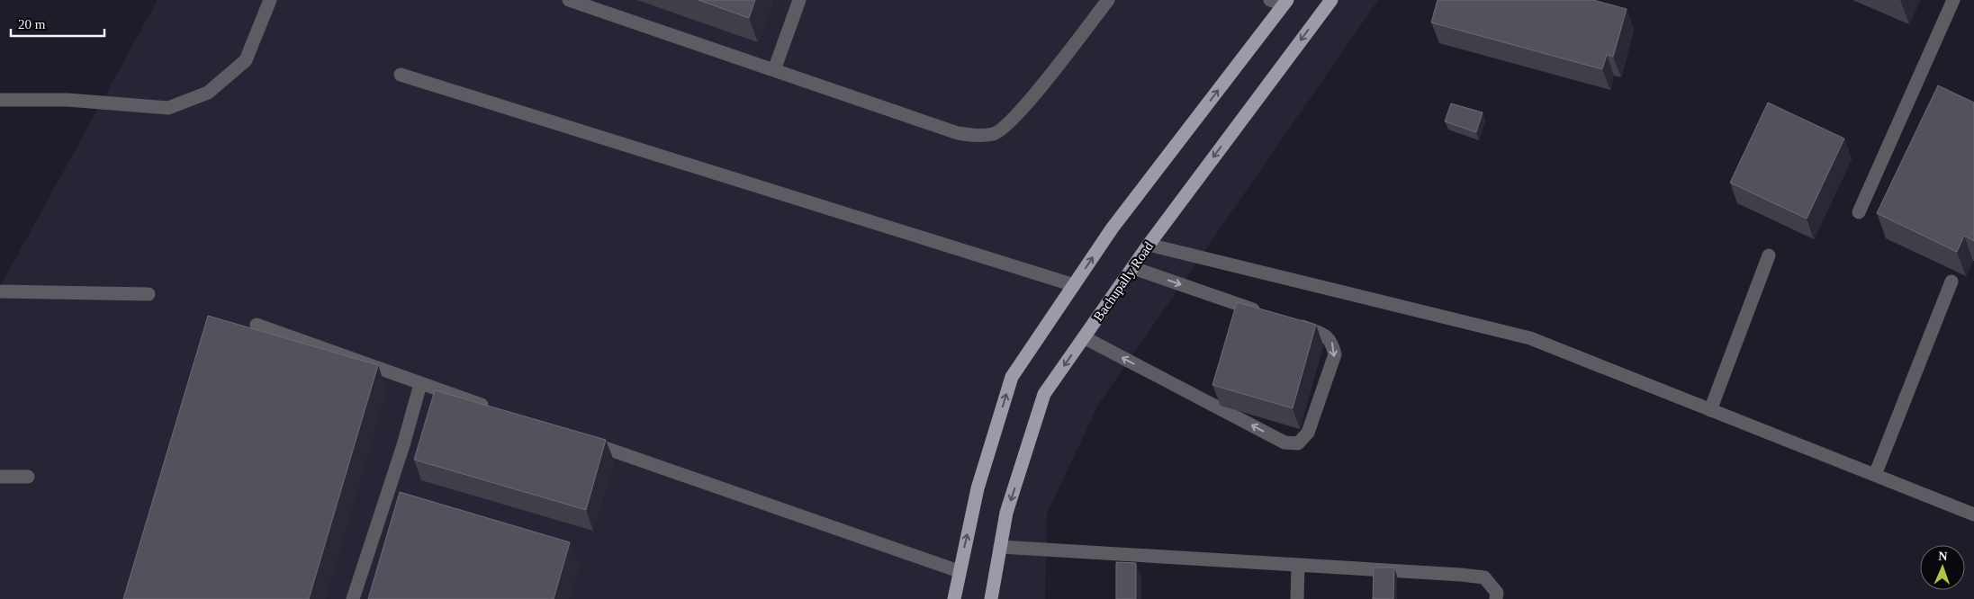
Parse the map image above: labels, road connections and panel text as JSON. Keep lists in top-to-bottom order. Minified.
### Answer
{"streets":{"main road":["Bachupally Road"]},"scale_bar":"20 m","north":"top"}
